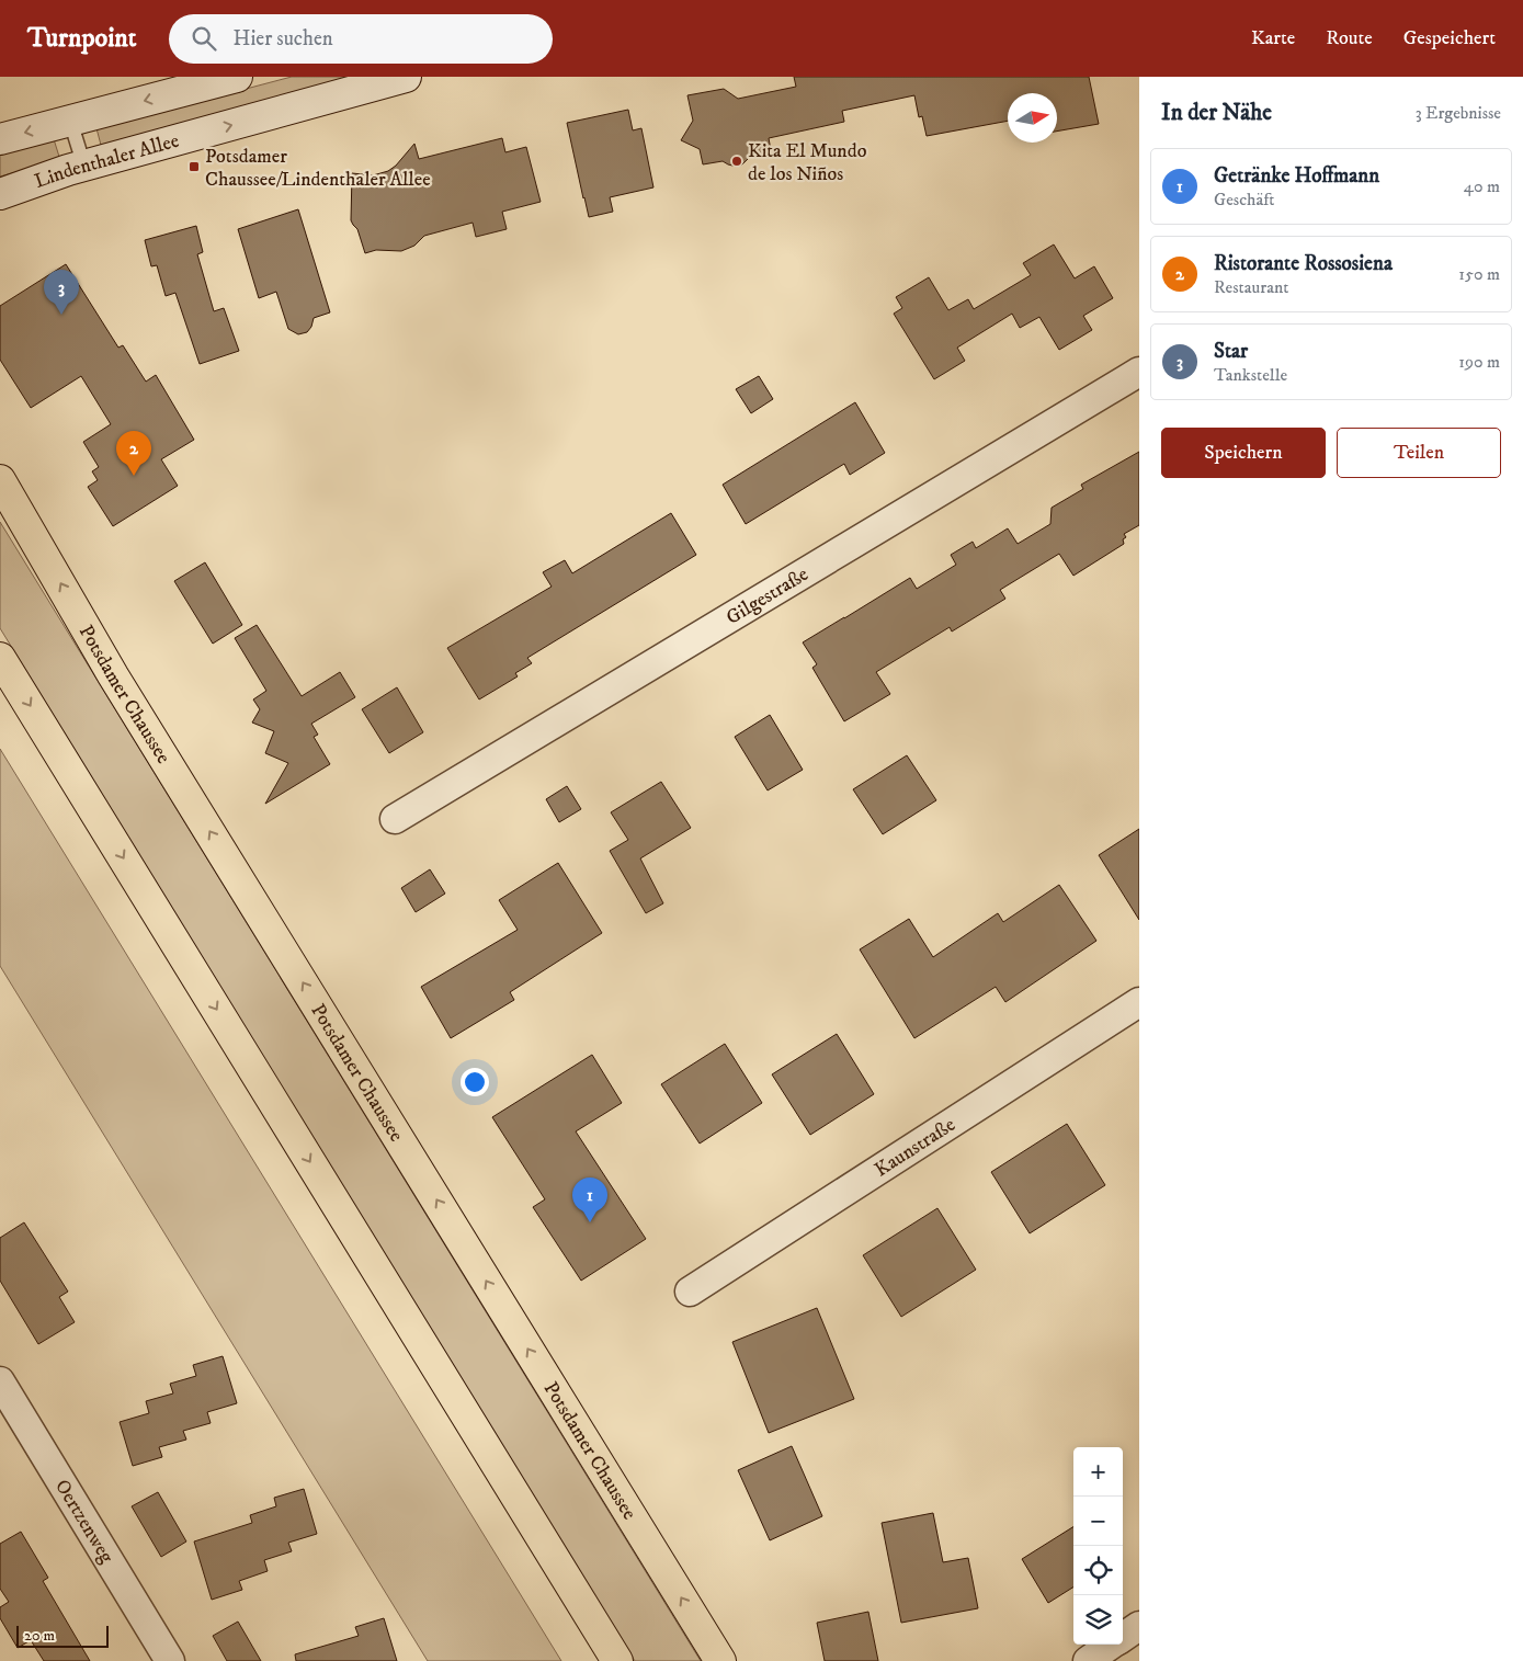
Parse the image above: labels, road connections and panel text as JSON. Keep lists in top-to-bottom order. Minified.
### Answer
{"streets":{"main road":["Lindenthaler Allee","Potsdamer Chaussee"],"street":["Gilgestraße","Kaunstraße","Oertzenweg"]},"places":{"other":["Kita El Mundo de los Niños"],"transit":["Potsdamer Chaussee/Lindenthaler Allee"]},"scale_bar":"20 m","north":"right","page":{"header":"Turnpoint","search":"Hier suchen","nav":["Karte","Route","Gespeichert"],"heading":["In der Nähe","3 Ergebnisse"],"list":[{"mark":"1","name":"Getränke Hoffmann","note":"Geschäft","value":"40 m"},{"mark":"2","name":"Ristorante Rossosiena","note":"Restaurant","value":"150 m"},{"mark":"3","name":"Star","note":"Tankstelle","value":"190 m"}],"pins":["3","2","1"],"buttons":["Speichern","Teilen"],"map_buttons":["+","−"],"scale":"20 m"}}
